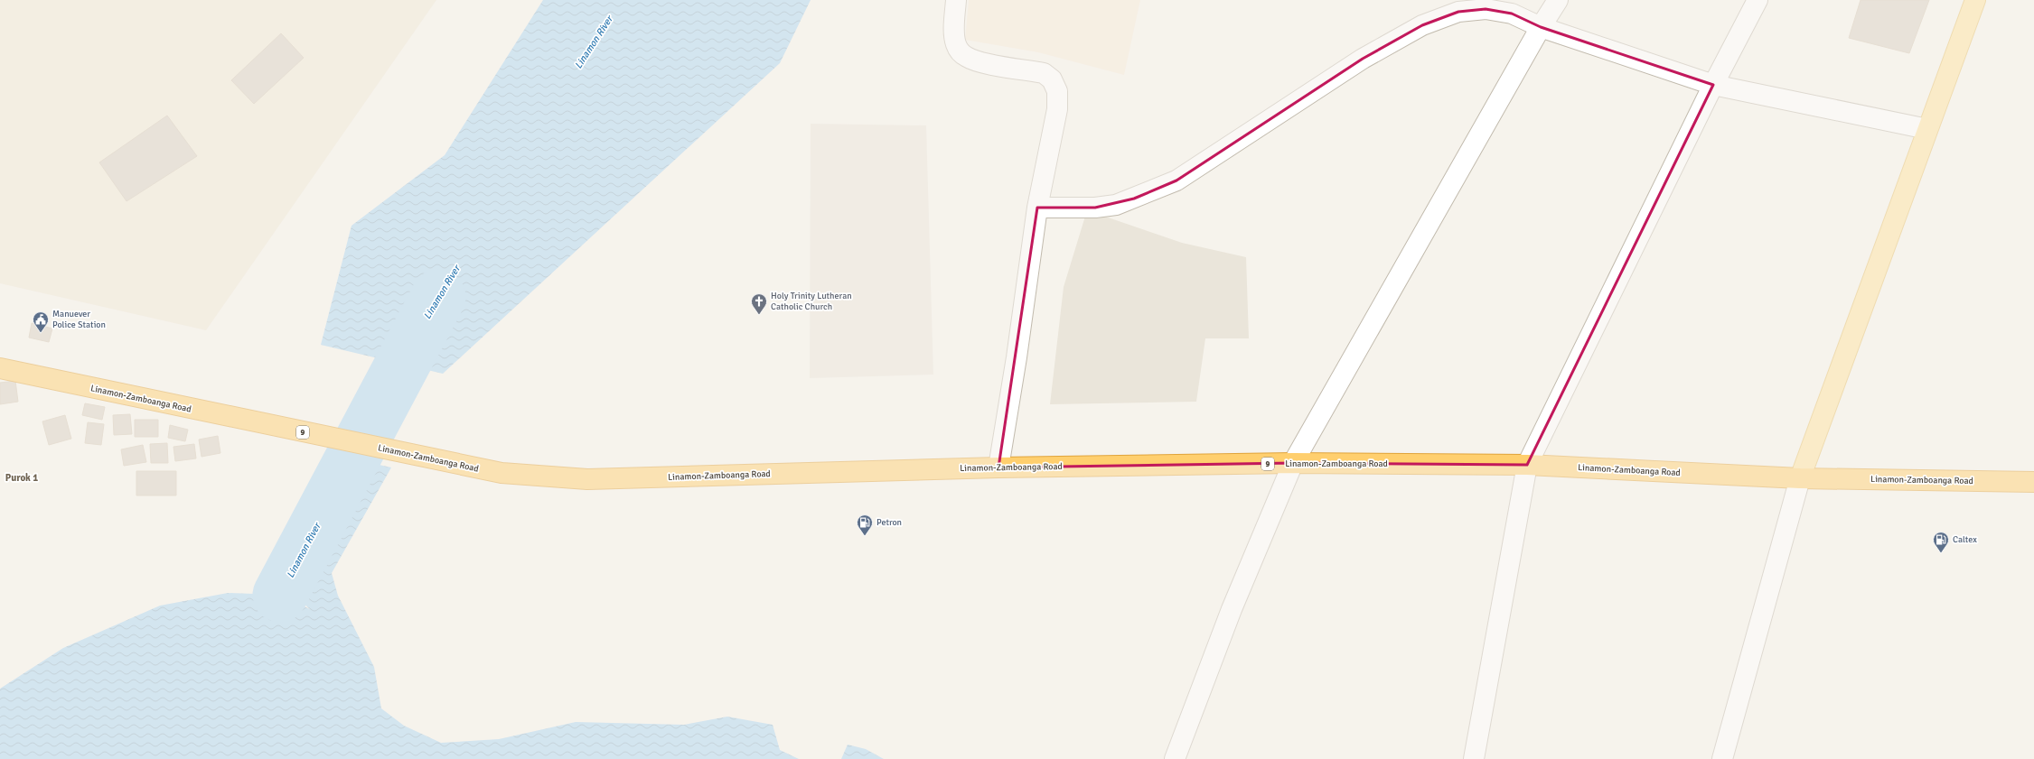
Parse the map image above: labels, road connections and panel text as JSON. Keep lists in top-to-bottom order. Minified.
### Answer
{"streets":{"highway":["Linamon-Zamboanga Road","9"]},"districts":["Purok 1"],"water":["Linamon River"],"places":{"church":["Holy Trinity Lutheran Catholic Church"],"public building":["Manuever Police Station"],"fuel station":["Petron","Caltex"]}}
